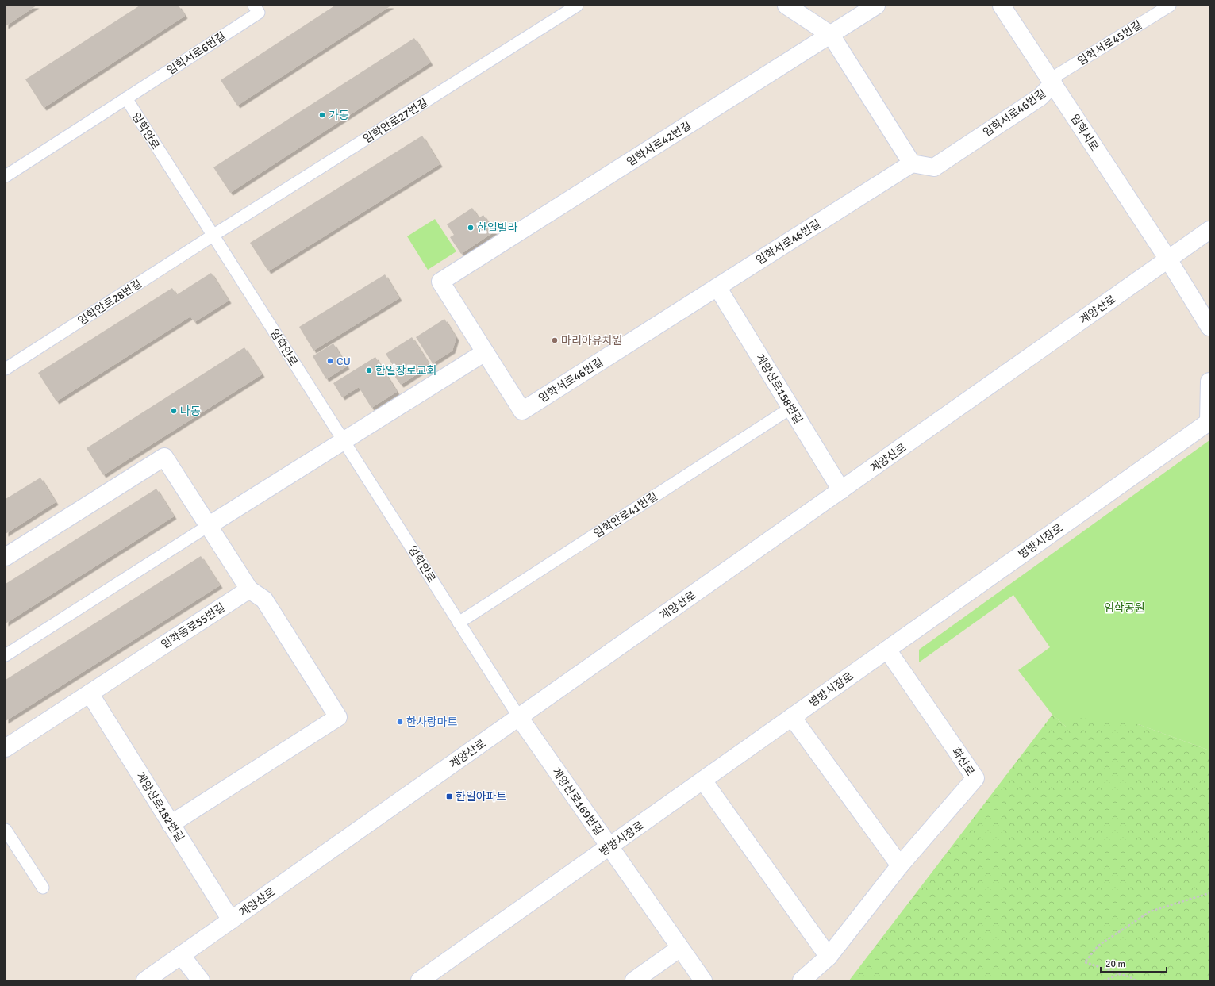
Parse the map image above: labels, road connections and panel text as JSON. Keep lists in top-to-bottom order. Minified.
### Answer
{"streets":{"street":["임학서로46번길","임학서로","임학서로42번길","계양산로","계양산로158번길","병방시장로","임학동로55번길","화산로","계양산로169번길","계양산로182번길"],"lane":["임학서로45번길","임학서로6번길","임학안로27번길","임학안로","임학안로28번길","임학안로41번길"]},"crossings":[["임학서로45번길","임학서로46번길"],["임학서로45번길","임학서로"],["임학서로6번길","임학안로"],["임학서로46번길","임학서로"],["임학서로46번길","임학서로42번길"],["임학서로46번길","계양산로158번길"],["임학안로27번길","임학안로"],["임학안로27번길","임학안로28번길"],["임학안로","임학안로28번길"],["임학안로","계양산로"],["임학안로","임학안로41번길"],["임학안로","계양산로169번길"],["임학서로","계양산로"],["계양산로","계양산로158번길"],["계양산로","계양산로169번길"],["계양산로","계양산로182번길"],["계양산로158번길","임학안로41번길"],["병방시장로","화산로"],["병방시장로","계양산로169번길"],["임학동로55번길","계양산로182번길"]],"parks":["임학공원"],"places":{"other":["가동","한일빌라","마리아유치원","CU","한일장로교회","나동","한사랑마트"],"transit":["한일아파트"]},"scale_bar":"20 m"}
